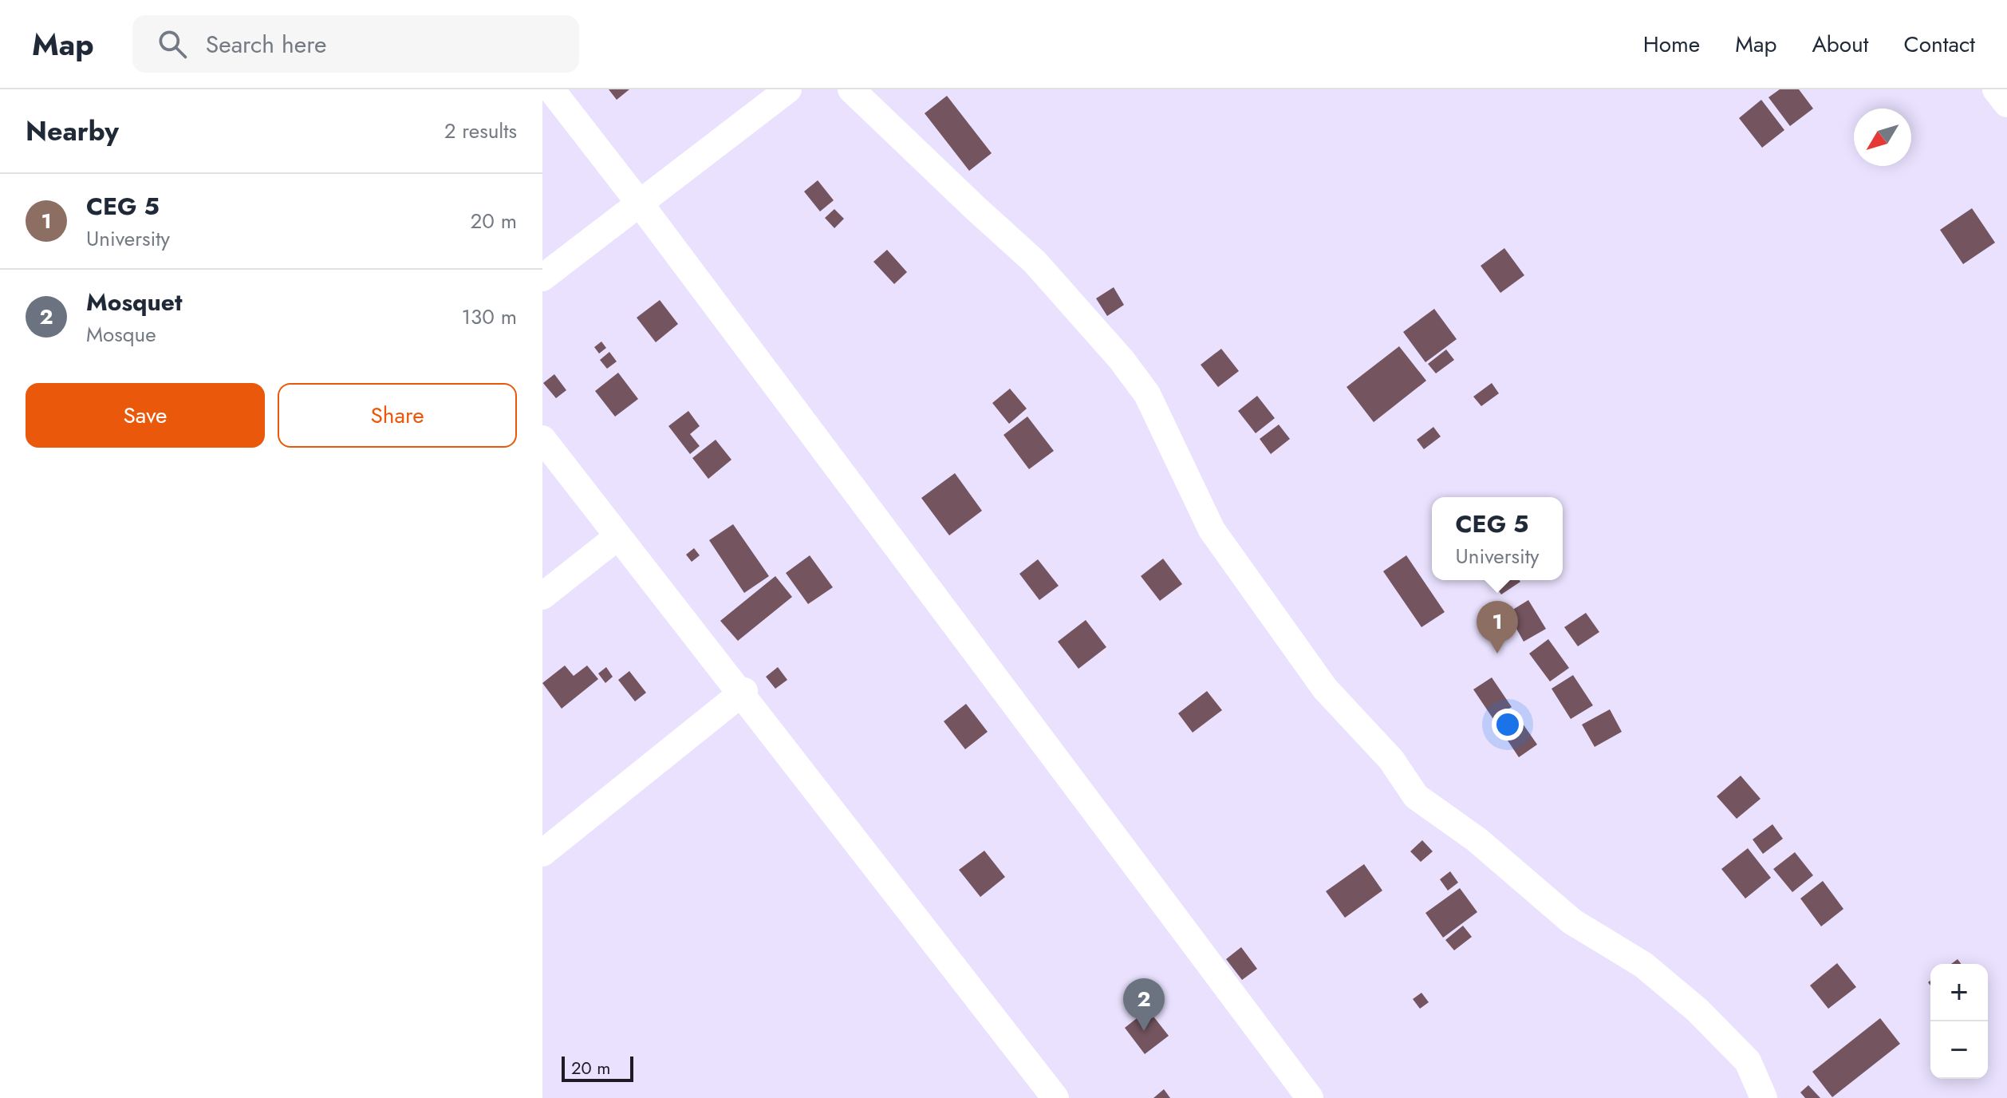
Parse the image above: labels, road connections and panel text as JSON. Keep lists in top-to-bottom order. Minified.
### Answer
{"scale_bar":"20 m","north":"bottom left","page":{"header":"Map","search":"Search here","nav":["Home","Map","About","Contact"],"heading":["Nearby","2 results"],"list":[{"mark":"1","name":"CEG 5","note":"University","value":"20 m"},{"mark":"2","name":"Mosquet","note":"Mosque","value":"130 m"}],"buttons":["Save","Share"],"popup":["CEG 5","University"],"pins":["1","2"],"map_buttons":["+","−"],"scale":"20 m"}}
